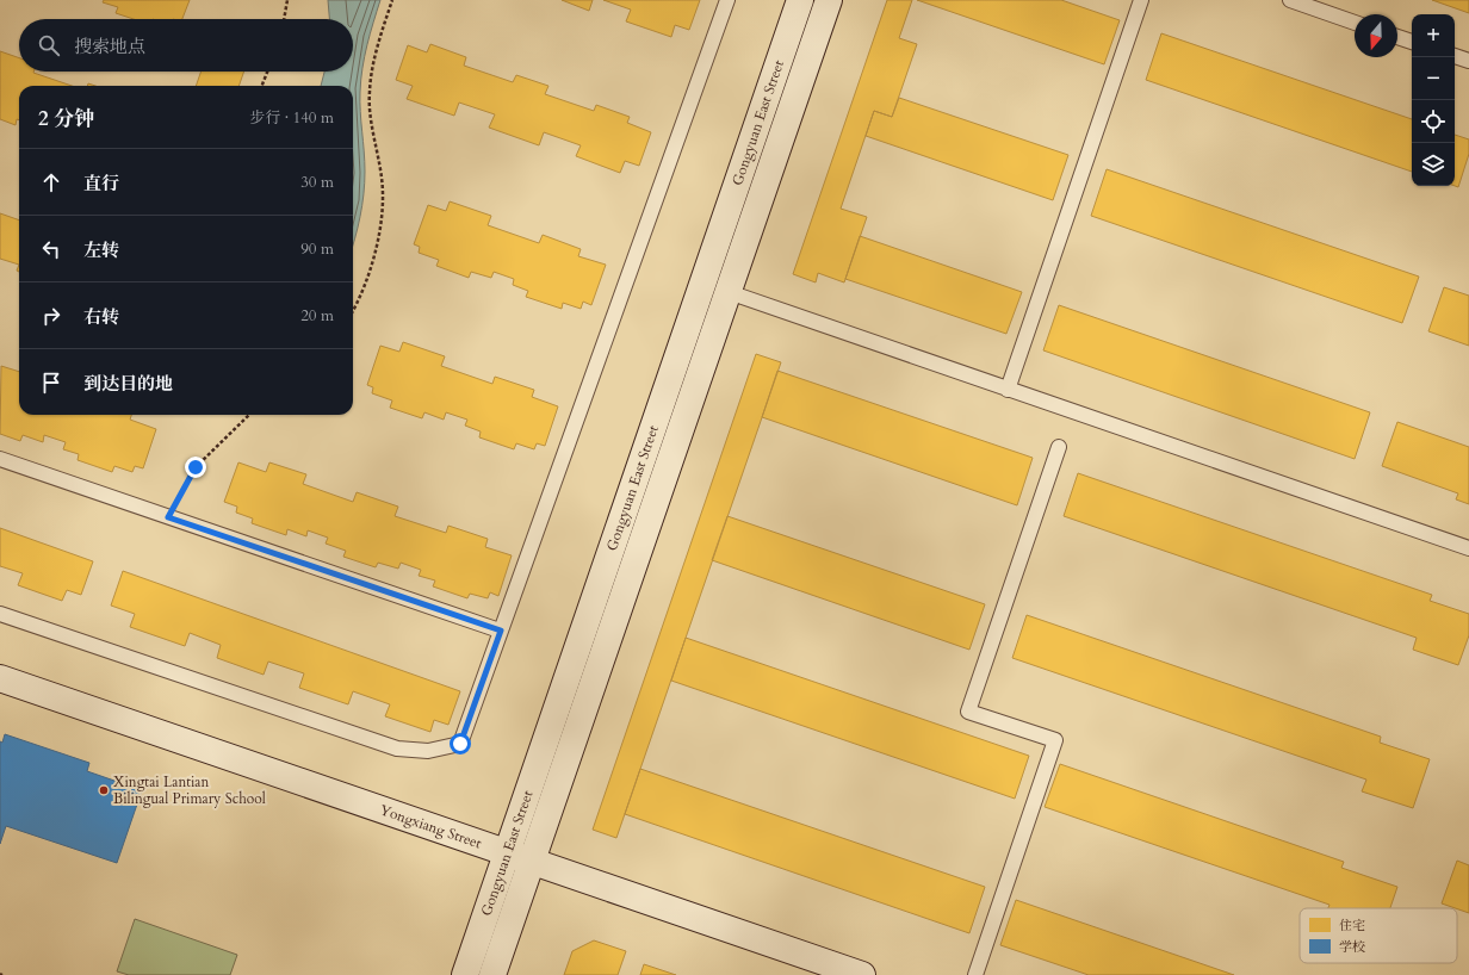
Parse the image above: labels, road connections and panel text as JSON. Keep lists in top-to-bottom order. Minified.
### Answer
{"streets":{"street":["Gongyuan East Street","Yongxiang Street"]},"crossings":[["Gongyuan East Street","Yongxiang Street"]],"places":["Xingtai Lantian Bilingual Primary School"],"legend":["住宅","学校"],"north":"bottom","page":{"map_buttons":["+","−"],"search":"搜索地点","heading":["2 分钟","步行 · 140 m"],"list":[["直行","30 m"],["左转","90 m"],["右转","20 m"],"到达目的地"]}}
